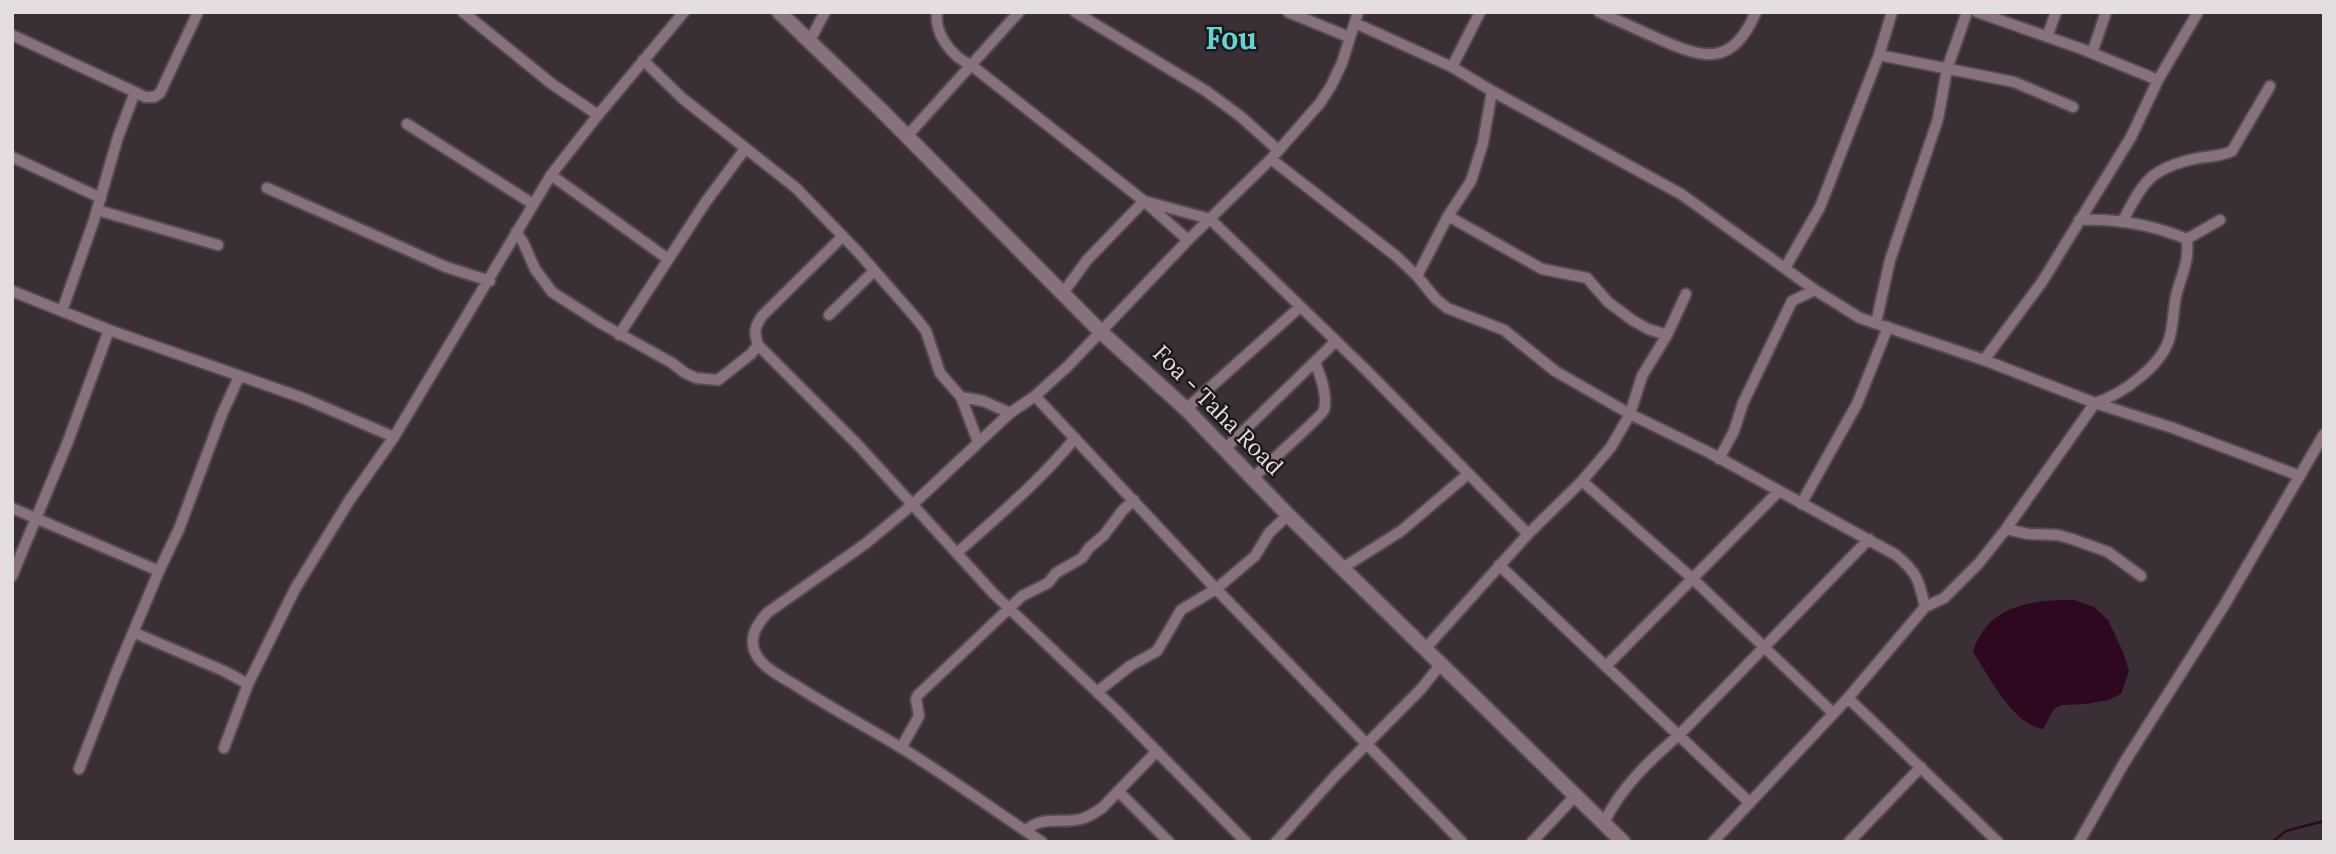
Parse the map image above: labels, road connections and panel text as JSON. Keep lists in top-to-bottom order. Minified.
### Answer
{"streets":{"street":["Foa - Taha Road"]},"districts":["Fou"]}
